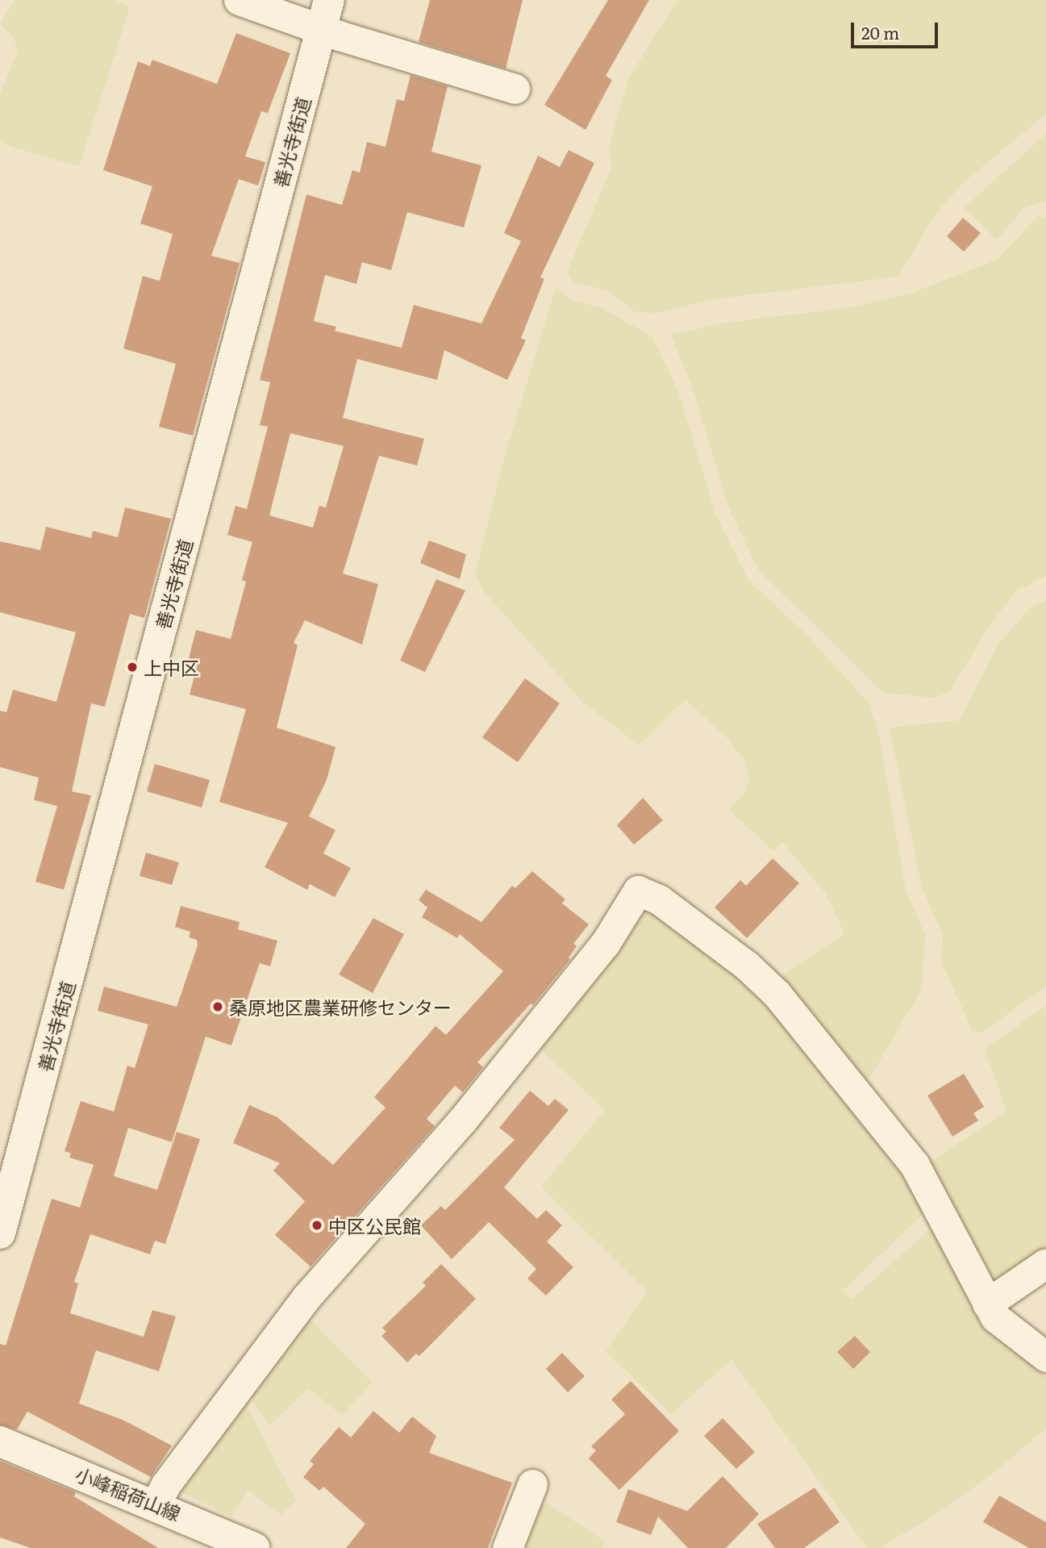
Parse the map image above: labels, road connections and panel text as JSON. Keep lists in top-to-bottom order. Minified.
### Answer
{"streets":{"street":["善光寺街道","小峰稲荷山線"]},"places":["上中区","桑原地区農業研修センター","中区公民館"],"scale_bar":"20 m"}
